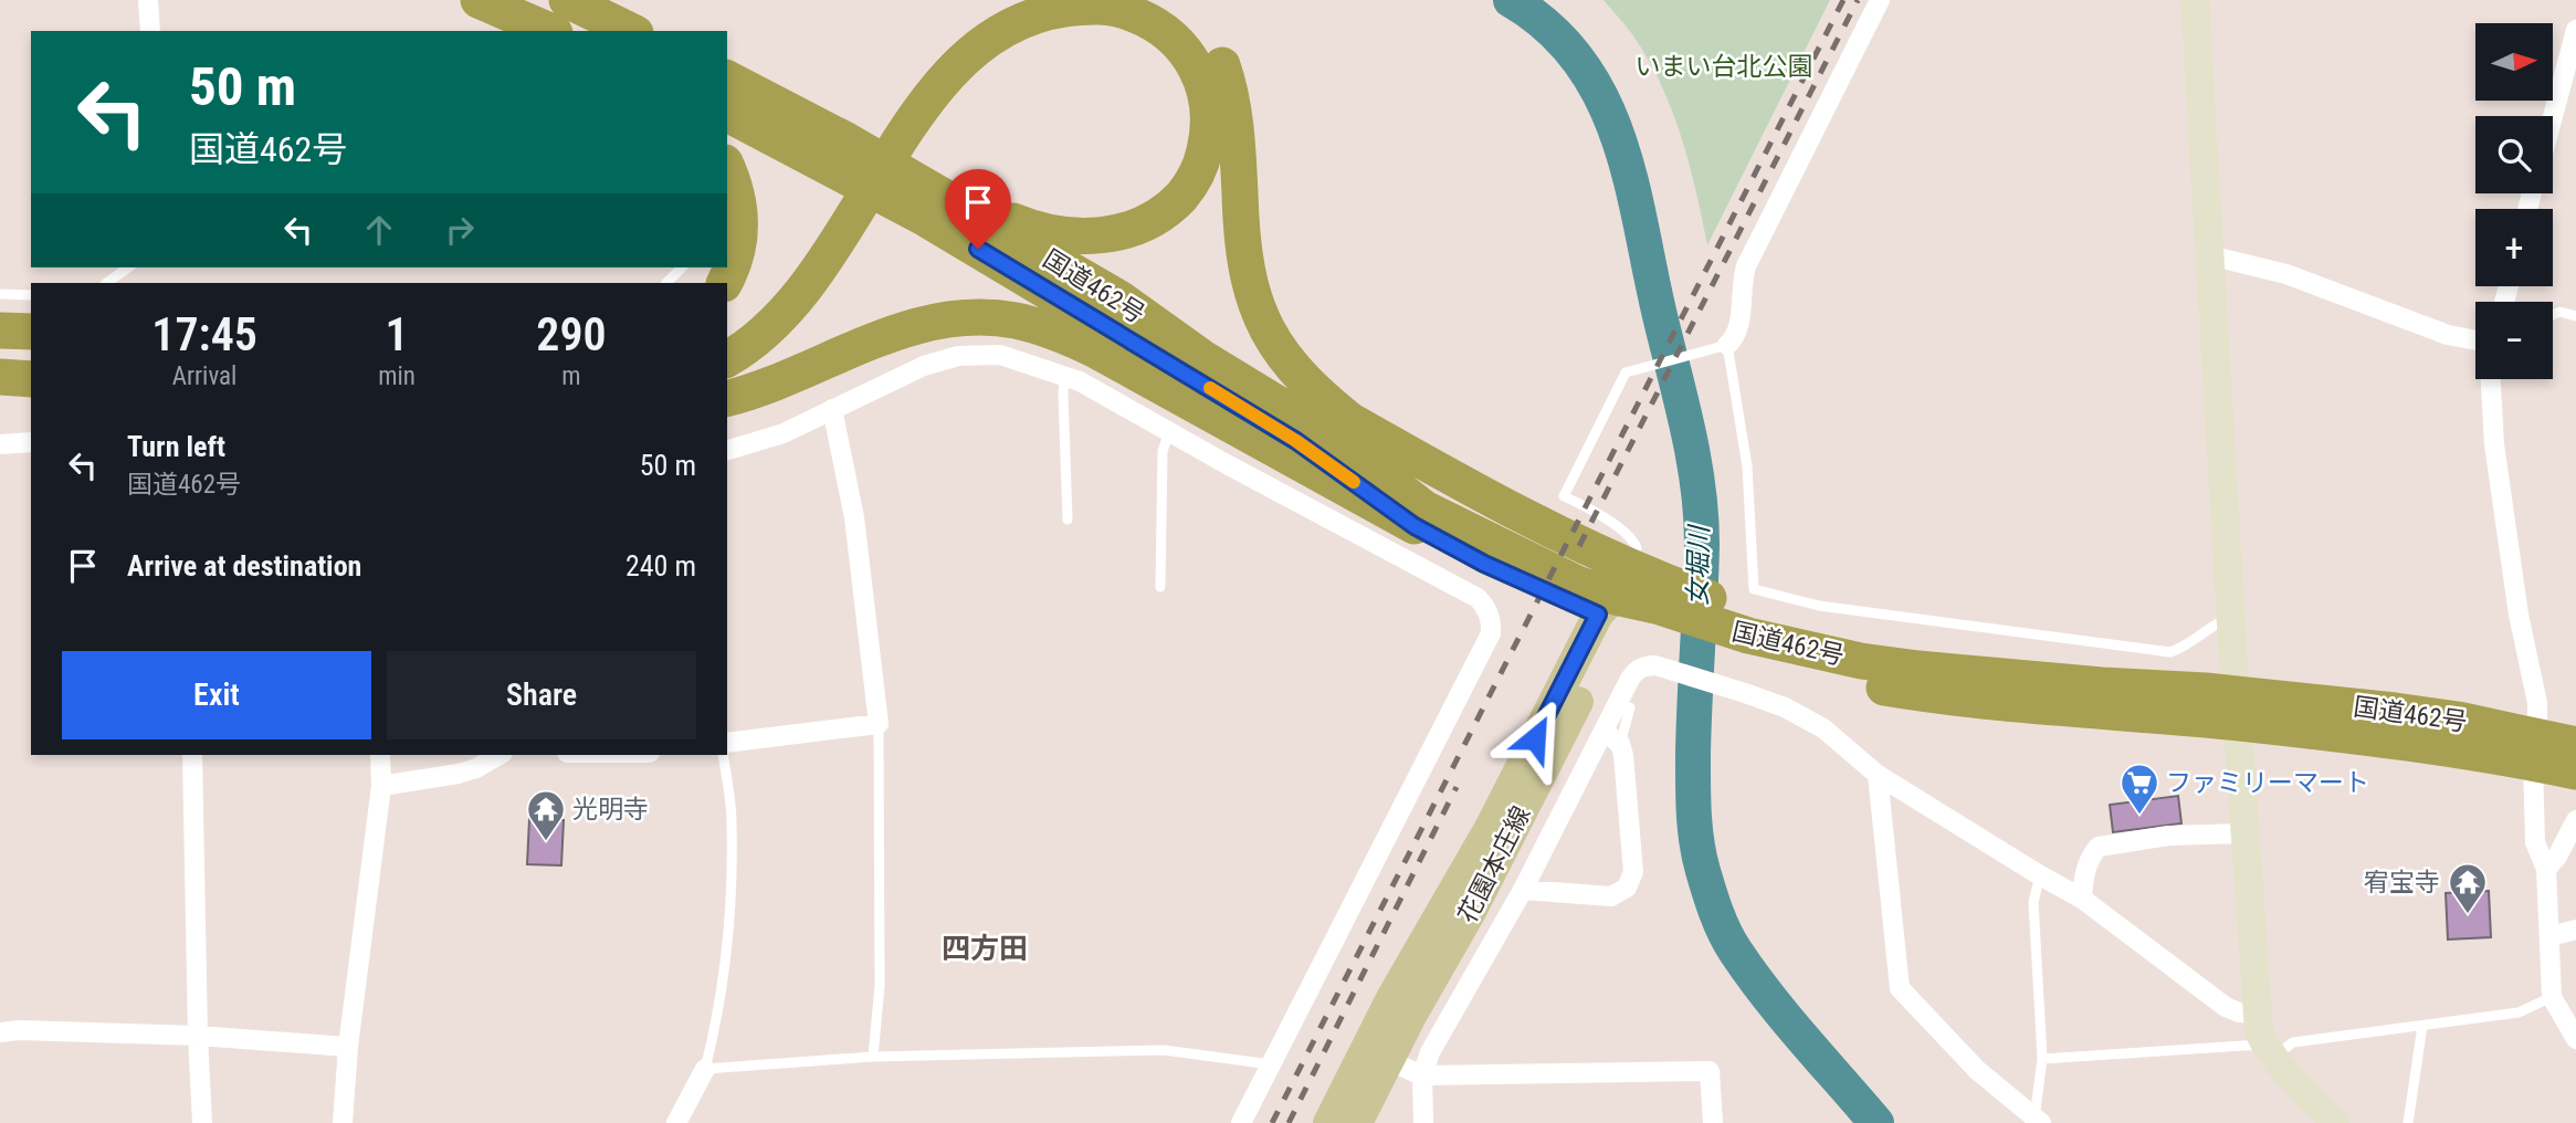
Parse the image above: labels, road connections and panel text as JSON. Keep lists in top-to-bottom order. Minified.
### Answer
{"streets":{"highway":["国道462号"],"main road":["花園本庄線"]},"crossings":[["国道462号","花園本庄線"]],"districts":["四方田"],"water":["女堀川"],"parks":["いまい台北公園"],"places":{"supermarket":["ファミリーマート"],"temple":["光明寺","宥宝寺"]},"north":"right","page":{"map_buttons":["+","−"],"turn":["50 m","国道462号"],"eta":["17:45","Arrival","1","min","290","m"],"list":[{"name":"Turn left","note":"国道462号","value":"50 m"},{"name":"Arrive at destination","value":"240 m"}],"buttons":["Exit","Share"]}}
